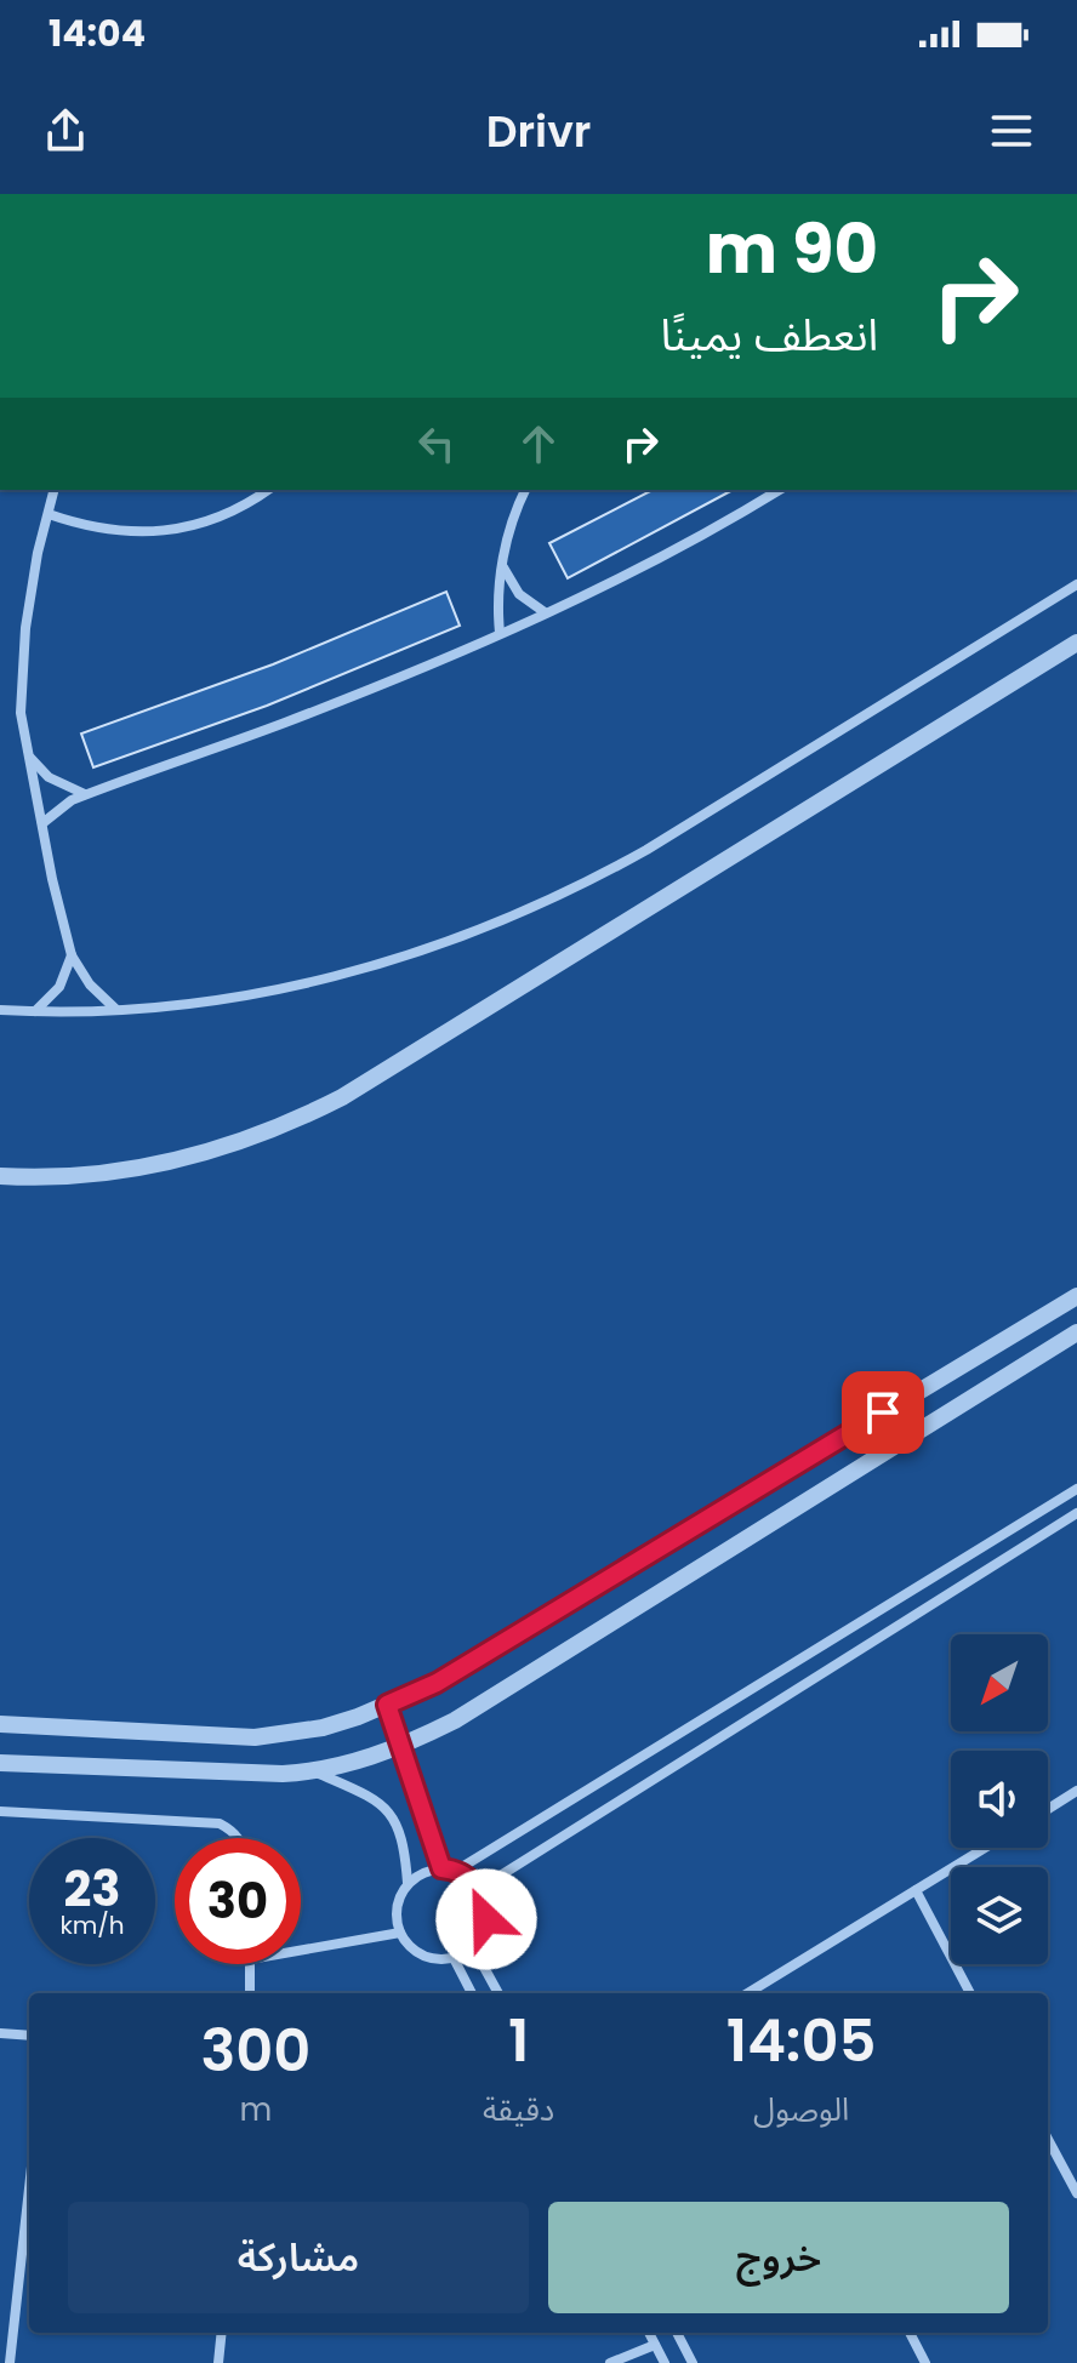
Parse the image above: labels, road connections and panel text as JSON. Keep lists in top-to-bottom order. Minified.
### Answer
{"north":"bottom left","page":{"status":"14:04","header":"Drivr","turn":["90 m","انعطف يمينًا"],"speed":"23 km/h","limit":"30","eta":["14:05","الوصول","1","دقيقة","300","m"],"buttons":["خروج","مشاركة"]}}
